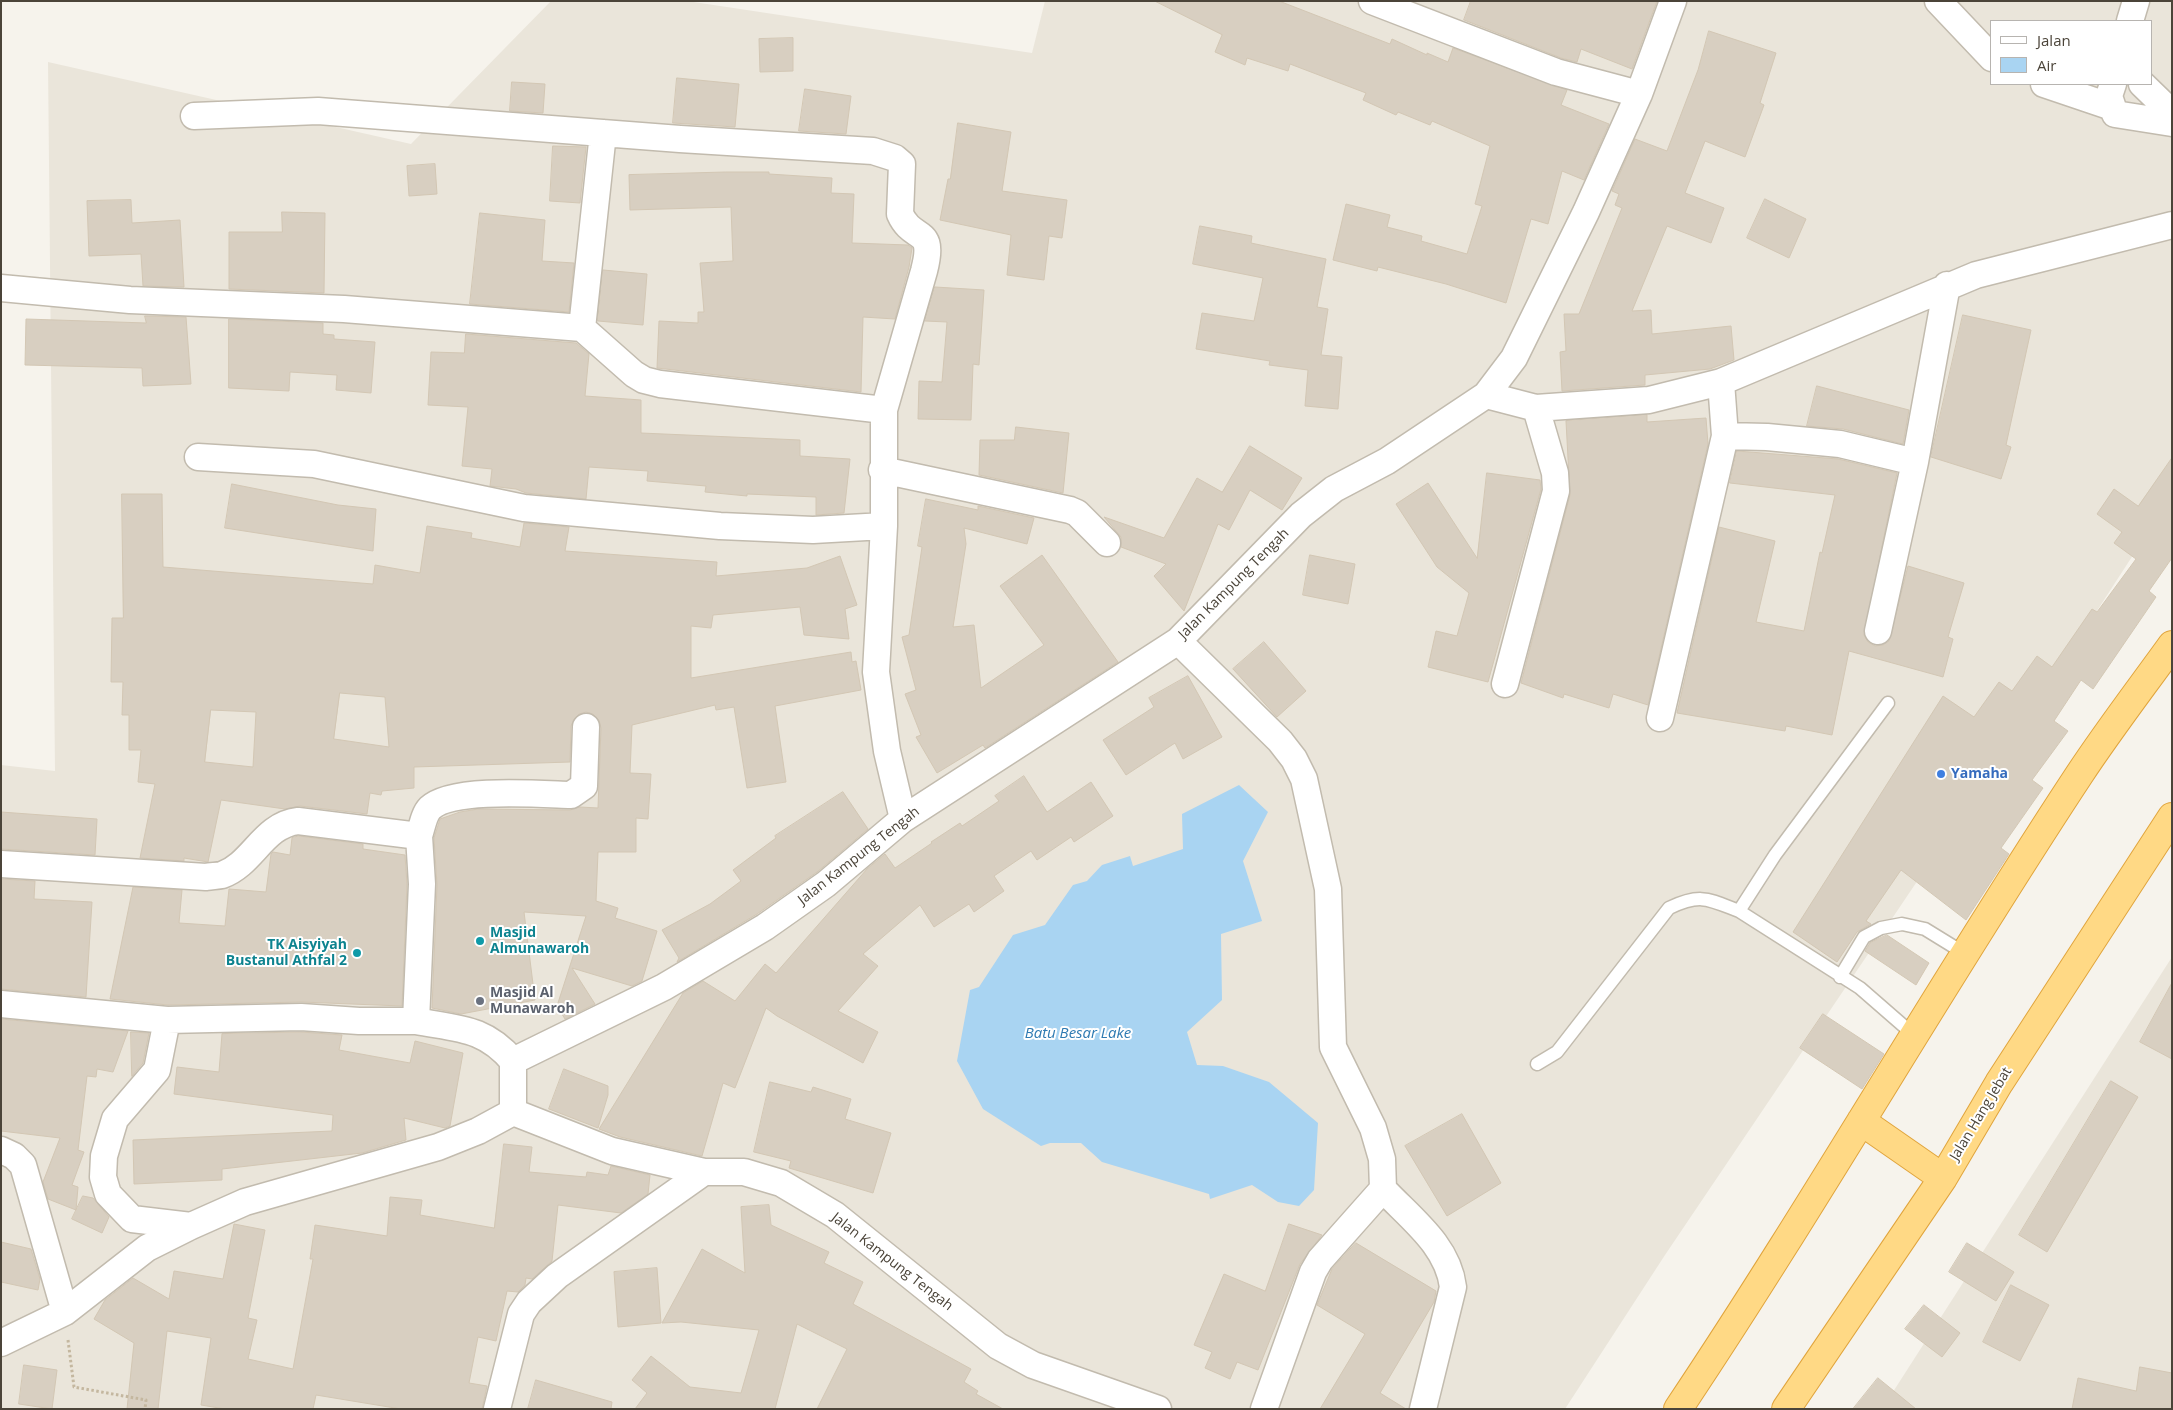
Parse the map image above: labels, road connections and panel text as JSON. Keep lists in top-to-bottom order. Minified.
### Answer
{"streets":{"highway":["Jalan Hang Jebat"],"street":["Jalan Kampung Tengah"]},"water":["Batu Besar Lake"],"places":["Yamaha","Masjid Almunawaroh","TK Aisyiyah Bustanul Athfal 2","Masjid Al Munawaroh"],"legend":["Jalan","Air"]}
